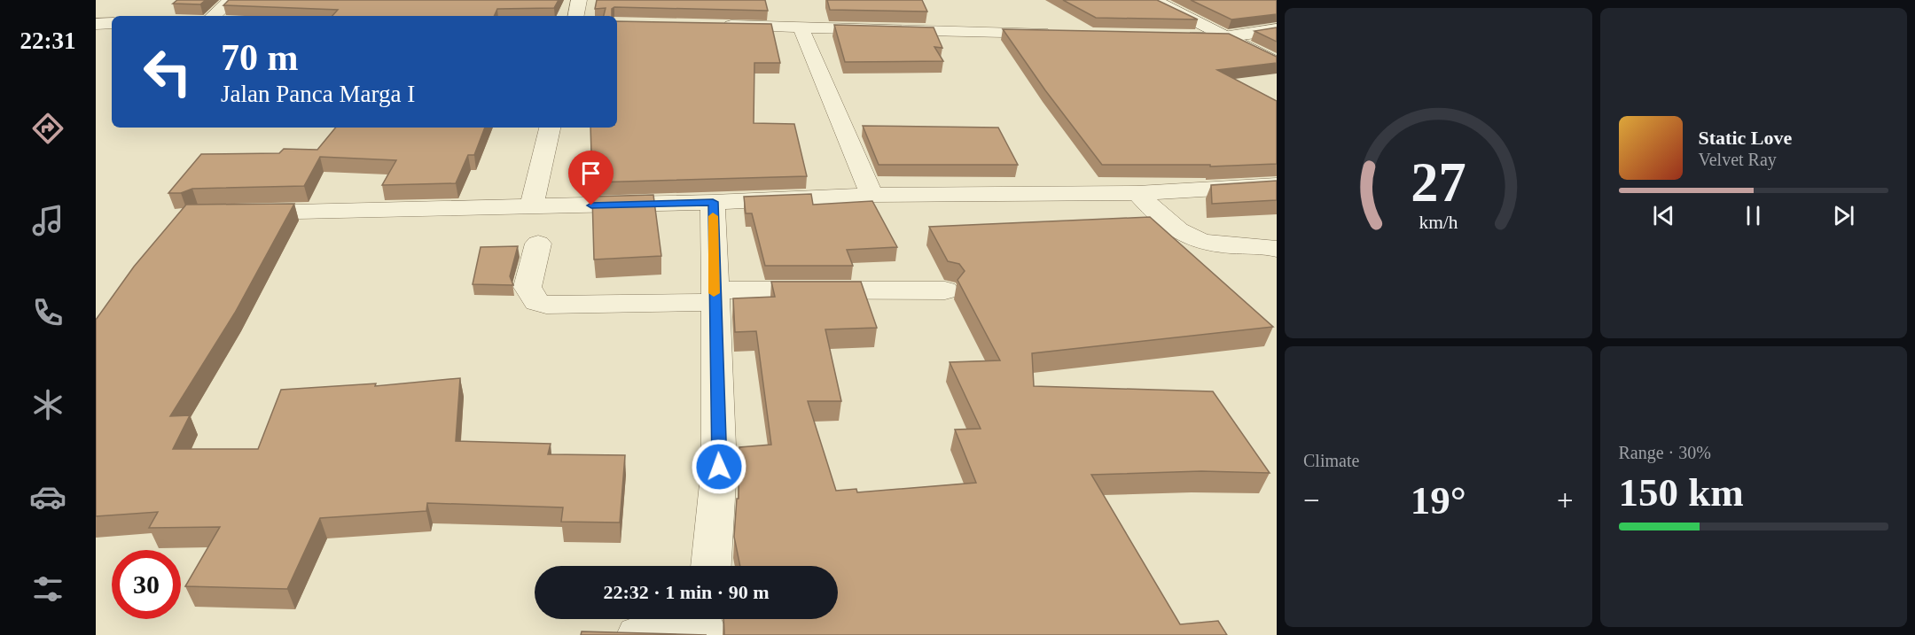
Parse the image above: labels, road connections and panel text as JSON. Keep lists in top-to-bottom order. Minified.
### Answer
{"page":{"tabs":"22:31","turn":["70 m","Jalan Panca Marga I"],"song":["Static Love","Velvet Ray"],"tile":["Climate",["Range · 30%","150 km"]],"heat":["−","19°","+"],"limit":"30","trip":"22:32 · 1 min · 90 m","gauge":["27","km/h"]}}
